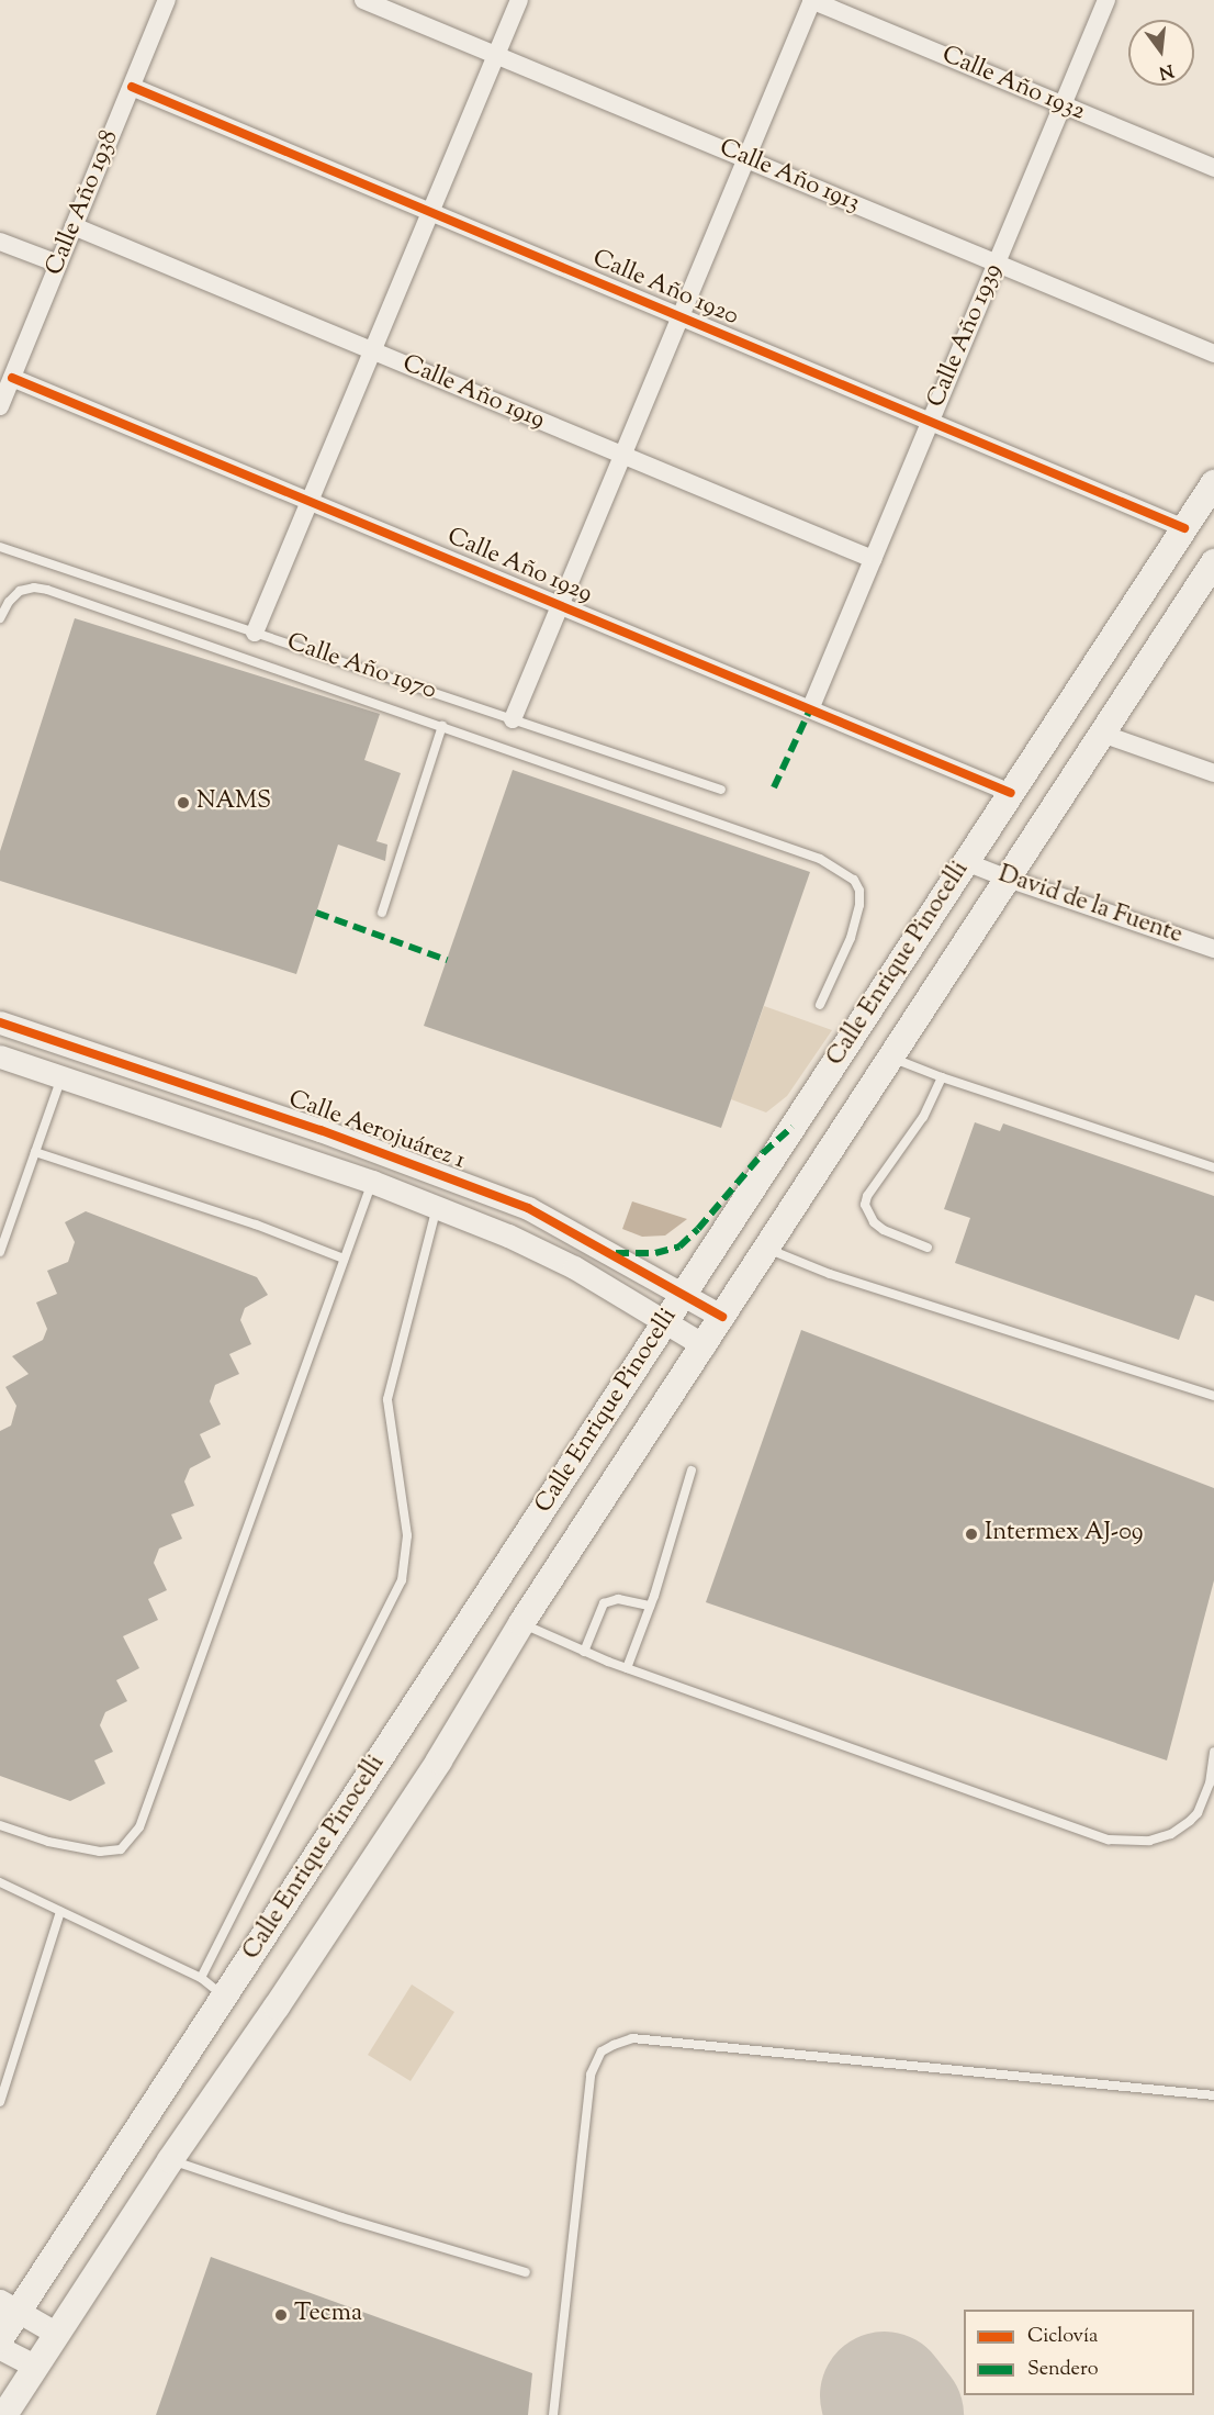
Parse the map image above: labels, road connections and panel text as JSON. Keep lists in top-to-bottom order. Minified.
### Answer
{"streets":{"main road":["Calle Enrique Pinocelli"],"street":["Calle Año 1932","Calle Año 1913","Calle Año 1938","Calle Año 1920","Calle Año 1939","Calle Año 1919","Calle Año 1929","David de la Fuente","Calle Aerojuárez 1"],"lane":["Calle Año 1970"]},"crossings":[["Calle Año 1932","Calle Año 1939"],["Calle Año 1913","Calle Año 1939"],["Calle Año 1938","Calle Año 1920"],["Calle Año 1938","Calle Año 1919"],["Calle Año 1938","Calle Año 1929"],["Calle Año 1920","Calle Año 1939"],["Calle Año 1920","Calle Enrique Pinocelli"],["Calle Año 1939","Calle Año 1919"],["Calle Año 1939","Calle Año 1929"],["Calle Año 1929","Calle Enrique Pinocelli"],["David de la Fuente","Calle Enrique Pinocelli"],["Calle Enrique Pinocelli","Calle Aerojuárez 1"]],"places":["NAMS","Intermex AJ-09","Tecma"],"legend":["Ciclovía","Sendero"],"north":"bottom"}
